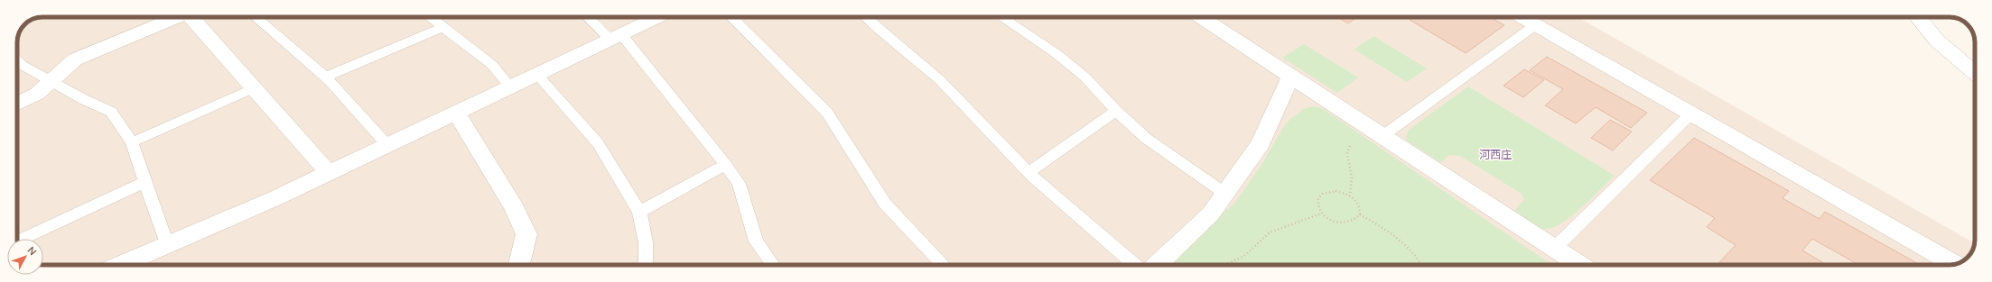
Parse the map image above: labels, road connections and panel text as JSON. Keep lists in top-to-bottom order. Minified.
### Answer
{"districts":["河西庄"],"north":"top right"}
